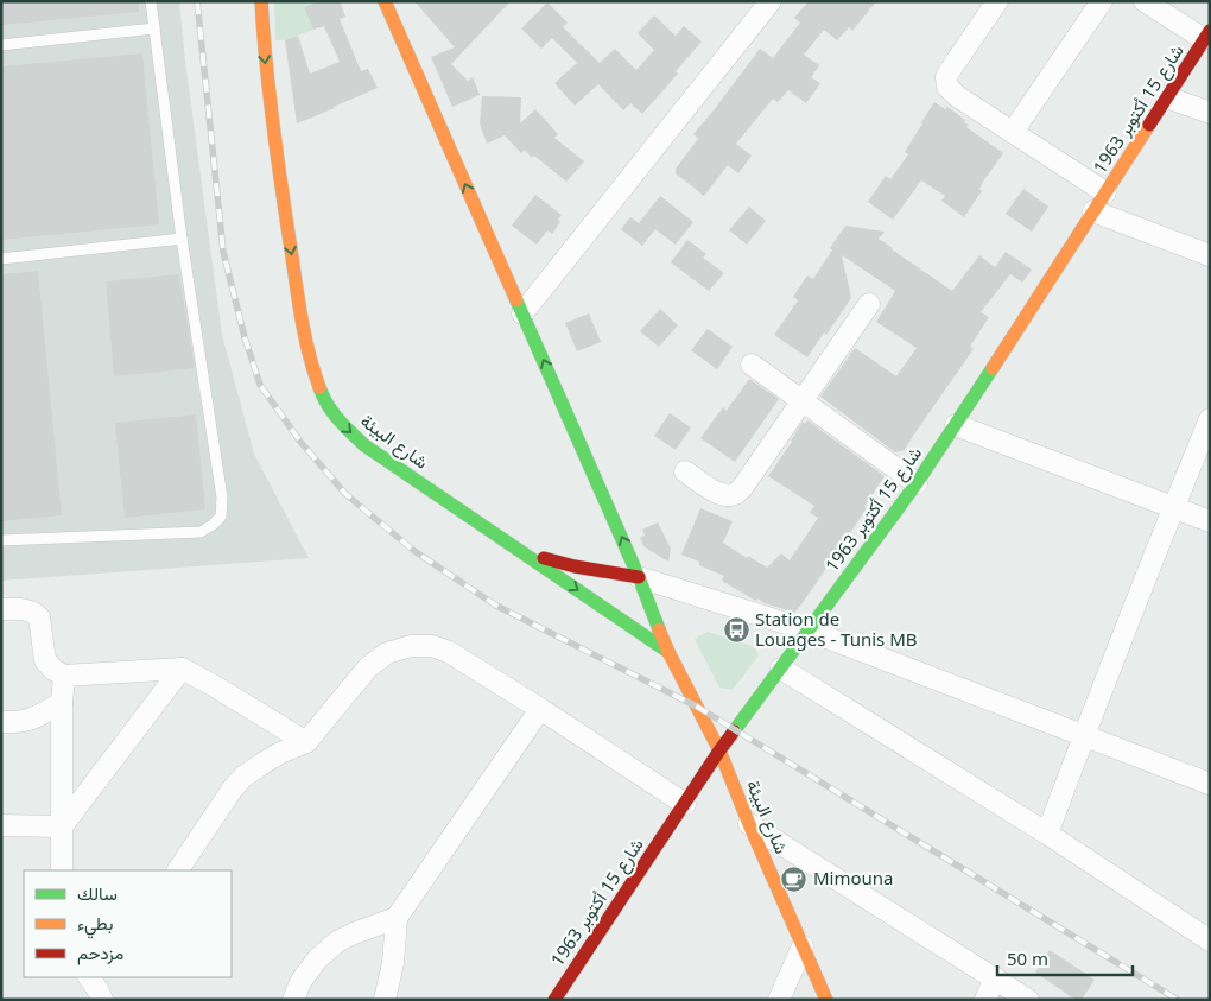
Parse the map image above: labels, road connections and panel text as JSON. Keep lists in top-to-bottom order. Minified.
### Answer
{"streets":{"main road":["شارع 15 أكتوبر 1963","شارع البيئة"]},"crossings":[["شارع 15 أكتوبر 1963","شارع البيئة"]],"places":{"bus stop":["Station de Louages - Tunis MB"],"cafe":["Mimouna"]},"legend":["سالك","بطيء","مزدحم"],"scale_bar":"50 m"}
